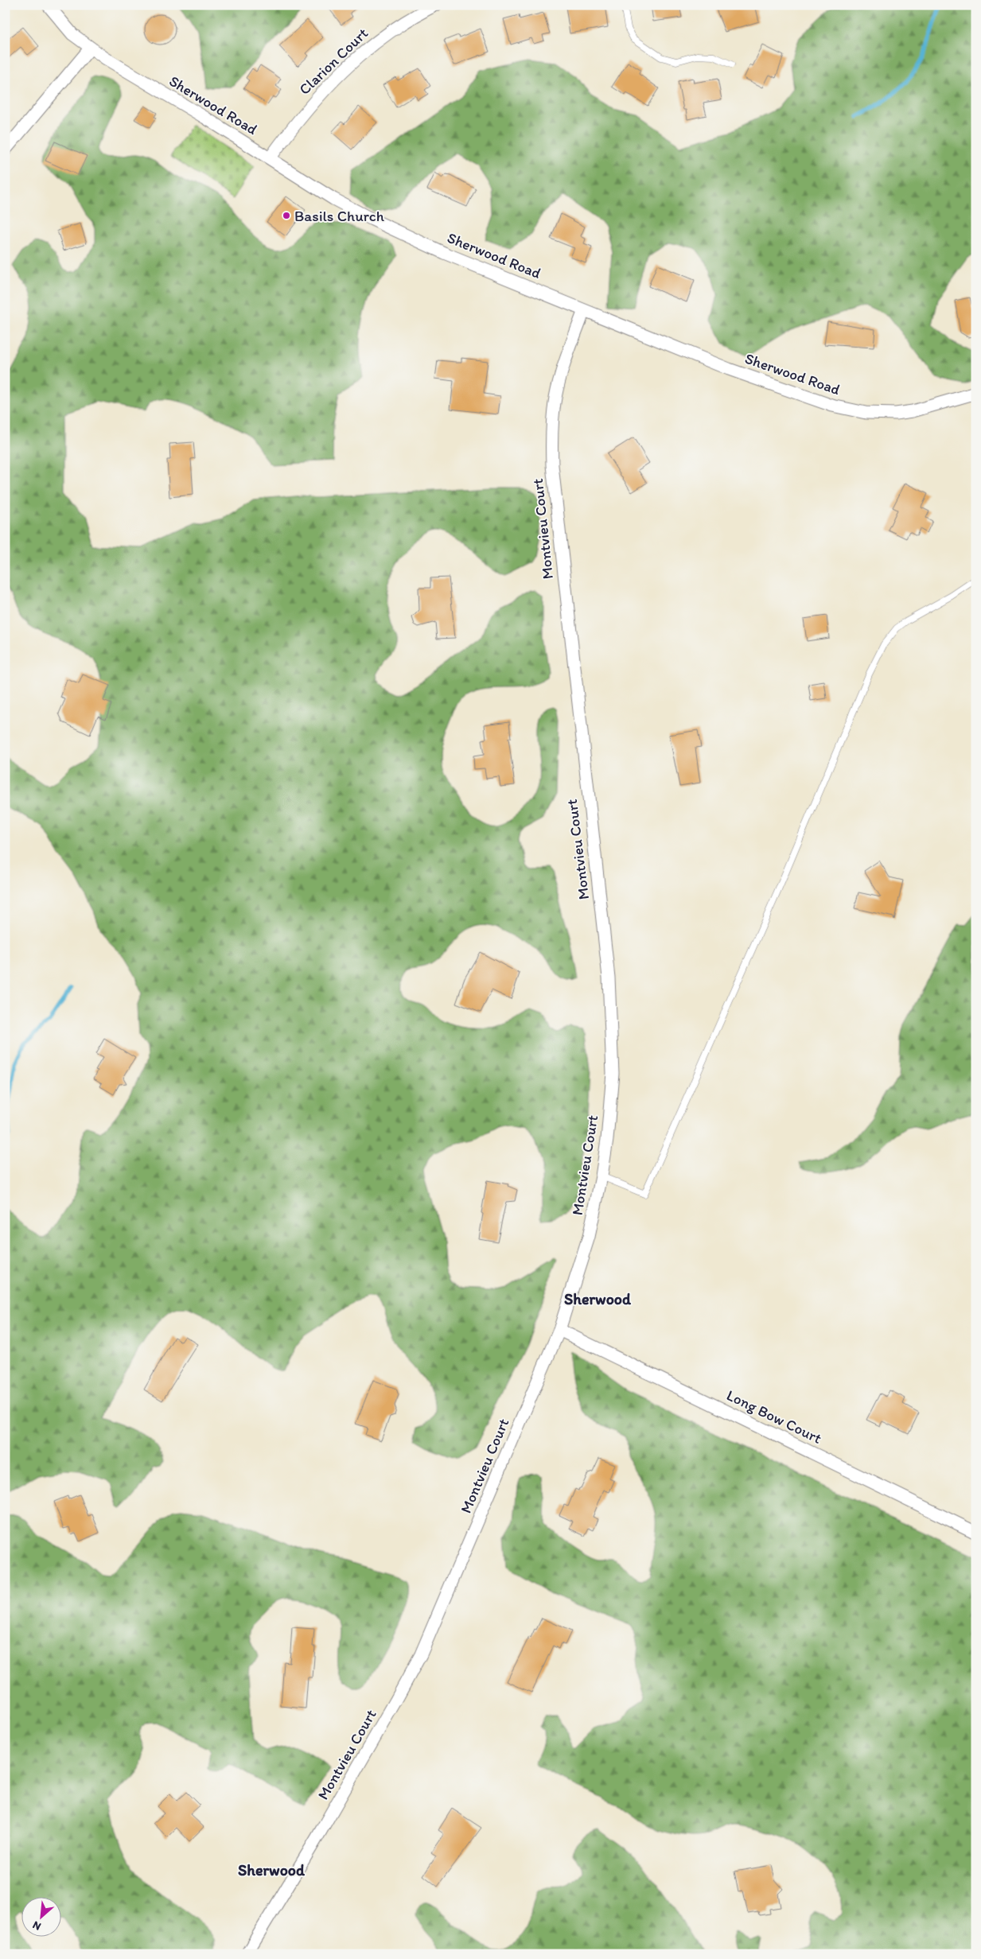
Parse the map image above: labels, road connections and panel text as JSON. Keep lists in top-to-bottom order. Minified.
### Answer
{"streets":{"street":["Clarion Court","Sherwood Road","Montvieu Court","Long Bow Court"]},"crossings":[["Clarion Court","Sherwood Road"],["Sherwood Road","Montvieu Court"],["Montvieu Court","Long Bow Court"]],"districts":["Sherwood","Sherwood"],"places":["Basils Church"],"north":"bottom left"}
